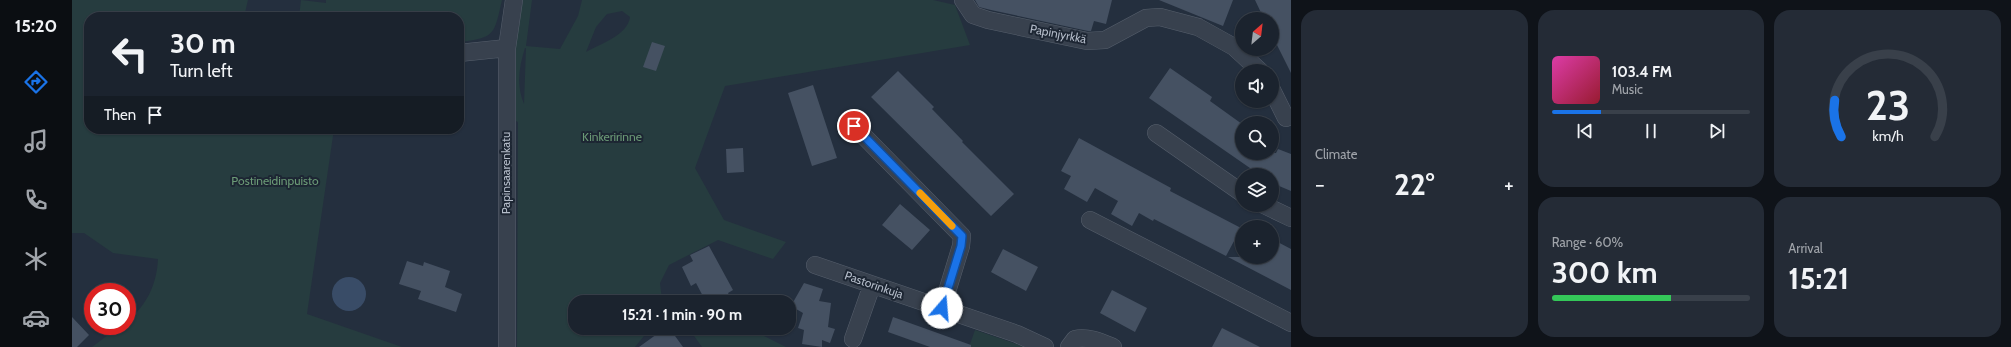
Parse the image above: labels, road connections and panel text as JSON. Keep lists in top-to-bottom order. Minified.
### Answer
{"streets":{"street":["Papinjyrkkä","Papinsaarenkatu","Pastorinkuja"]},"parks":["Kinkeririnne","Postineidinpuisto"],"north":"top right","page":{"tabs":"15:20","tile":["Climate",["Range · 60%","300 km"],["Arrival","15:21"]],"map_buttons":"+","turn":["30 m","Turn left"],"song":["103.4 FM","Music"],"then":"Then","heat":["−","22°","+"],"limit":"30","trip":"15:21 · 1 min · 90 m","gauge":["23","km/h"]}}
